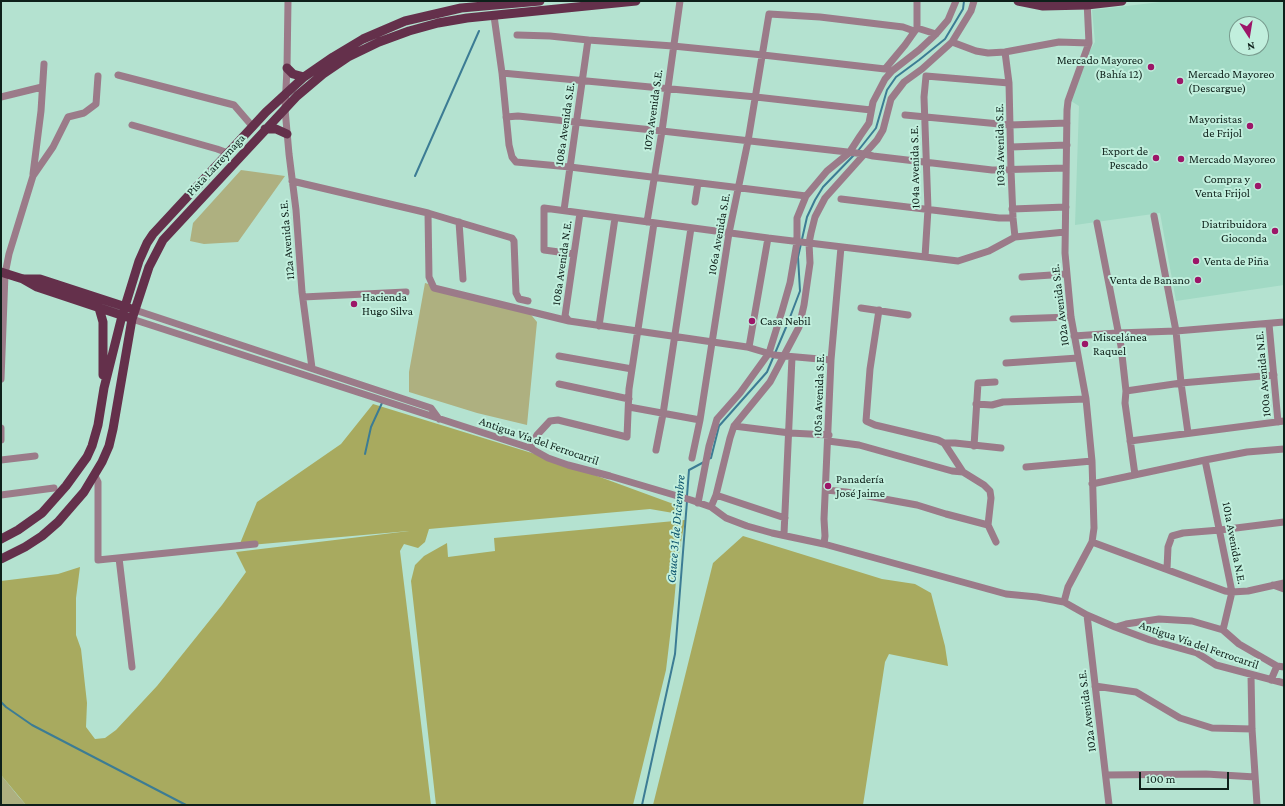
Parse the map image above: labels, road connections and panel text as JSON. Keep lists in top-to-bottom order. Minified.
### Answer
{"streets":{"main road":["Pista Larreynaga"],"street":["107a Avenida S.E.","108a Avenida S.E.","103a Avenida S.E.","104a Avenida S.E.","106a Avenida S.E.","112a Avenida S.E.","108a Avenida N.E.","102a Avenida S.E.","100a Avenida N.E.","105a Avenida S.E.","Antigua Vía del Ferrocarril","101a Avenida N.E."]},"crossings":[["107a Avenida S.E.","Antigua Vía del Ferrocarril"],["103a Avenida S.E.","104a Avenida S.E."],["Pista Larreynaga","112a Avenida S.E."],["Pista Larreynaga","Antigua Vía del Ferrocarril"],["102a Avenida S.E.","Antigua Vía del Ferrocarril"],["105a Avenida S.E.","Antigua Vía del Ferrocarril"]],"water":["Cauce 31 de Diciembre"],"places":["Mercado Mayoreo (Bahía 12)","Mercado Mayoreo (Descargue)","Mayoristas de Frijol","Export de Pescado","Mercado Mayoreo","Compra y Venta Frijol","Diatribuidora Gioconda","Venta de Piña","Venta de Banano","Hacienda Hugo Silva","Casa Nebil","Miscelánea Raquel","Panadería José Jaime"],"scale_bar":"100 m","north":"bottom"}
